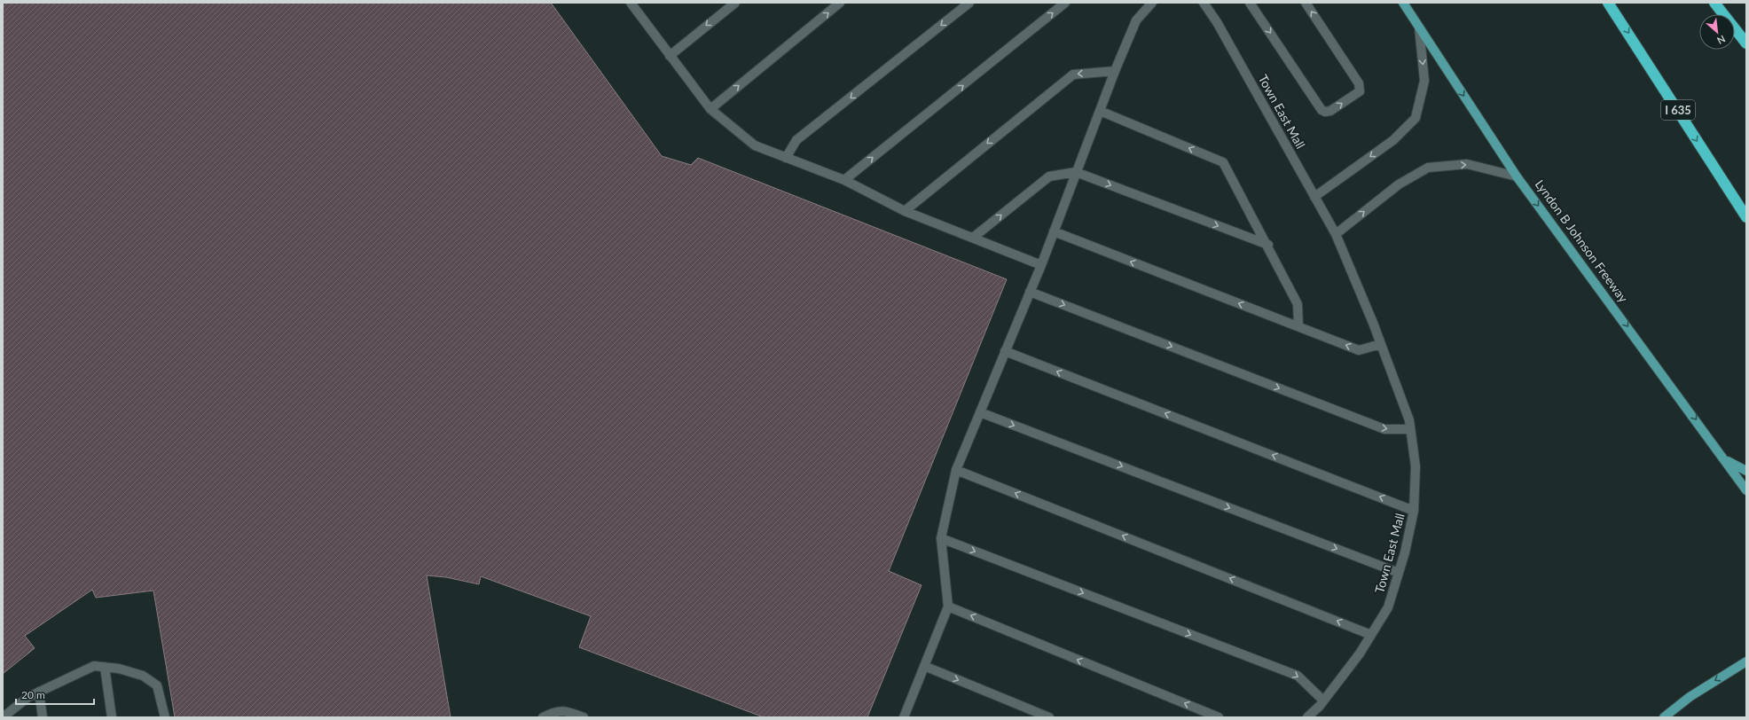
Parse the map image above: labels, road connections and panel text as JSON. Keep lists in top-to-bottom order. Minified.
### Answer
{"streets":{"highway":["I 635"],"main road":["Lyndon B Johnson Freeway"],"street":["Town East Mall"]},"one_way":["Lyndon B Johnson Freeway"],"scale_bar":"20 m","north":"bottom right"}
